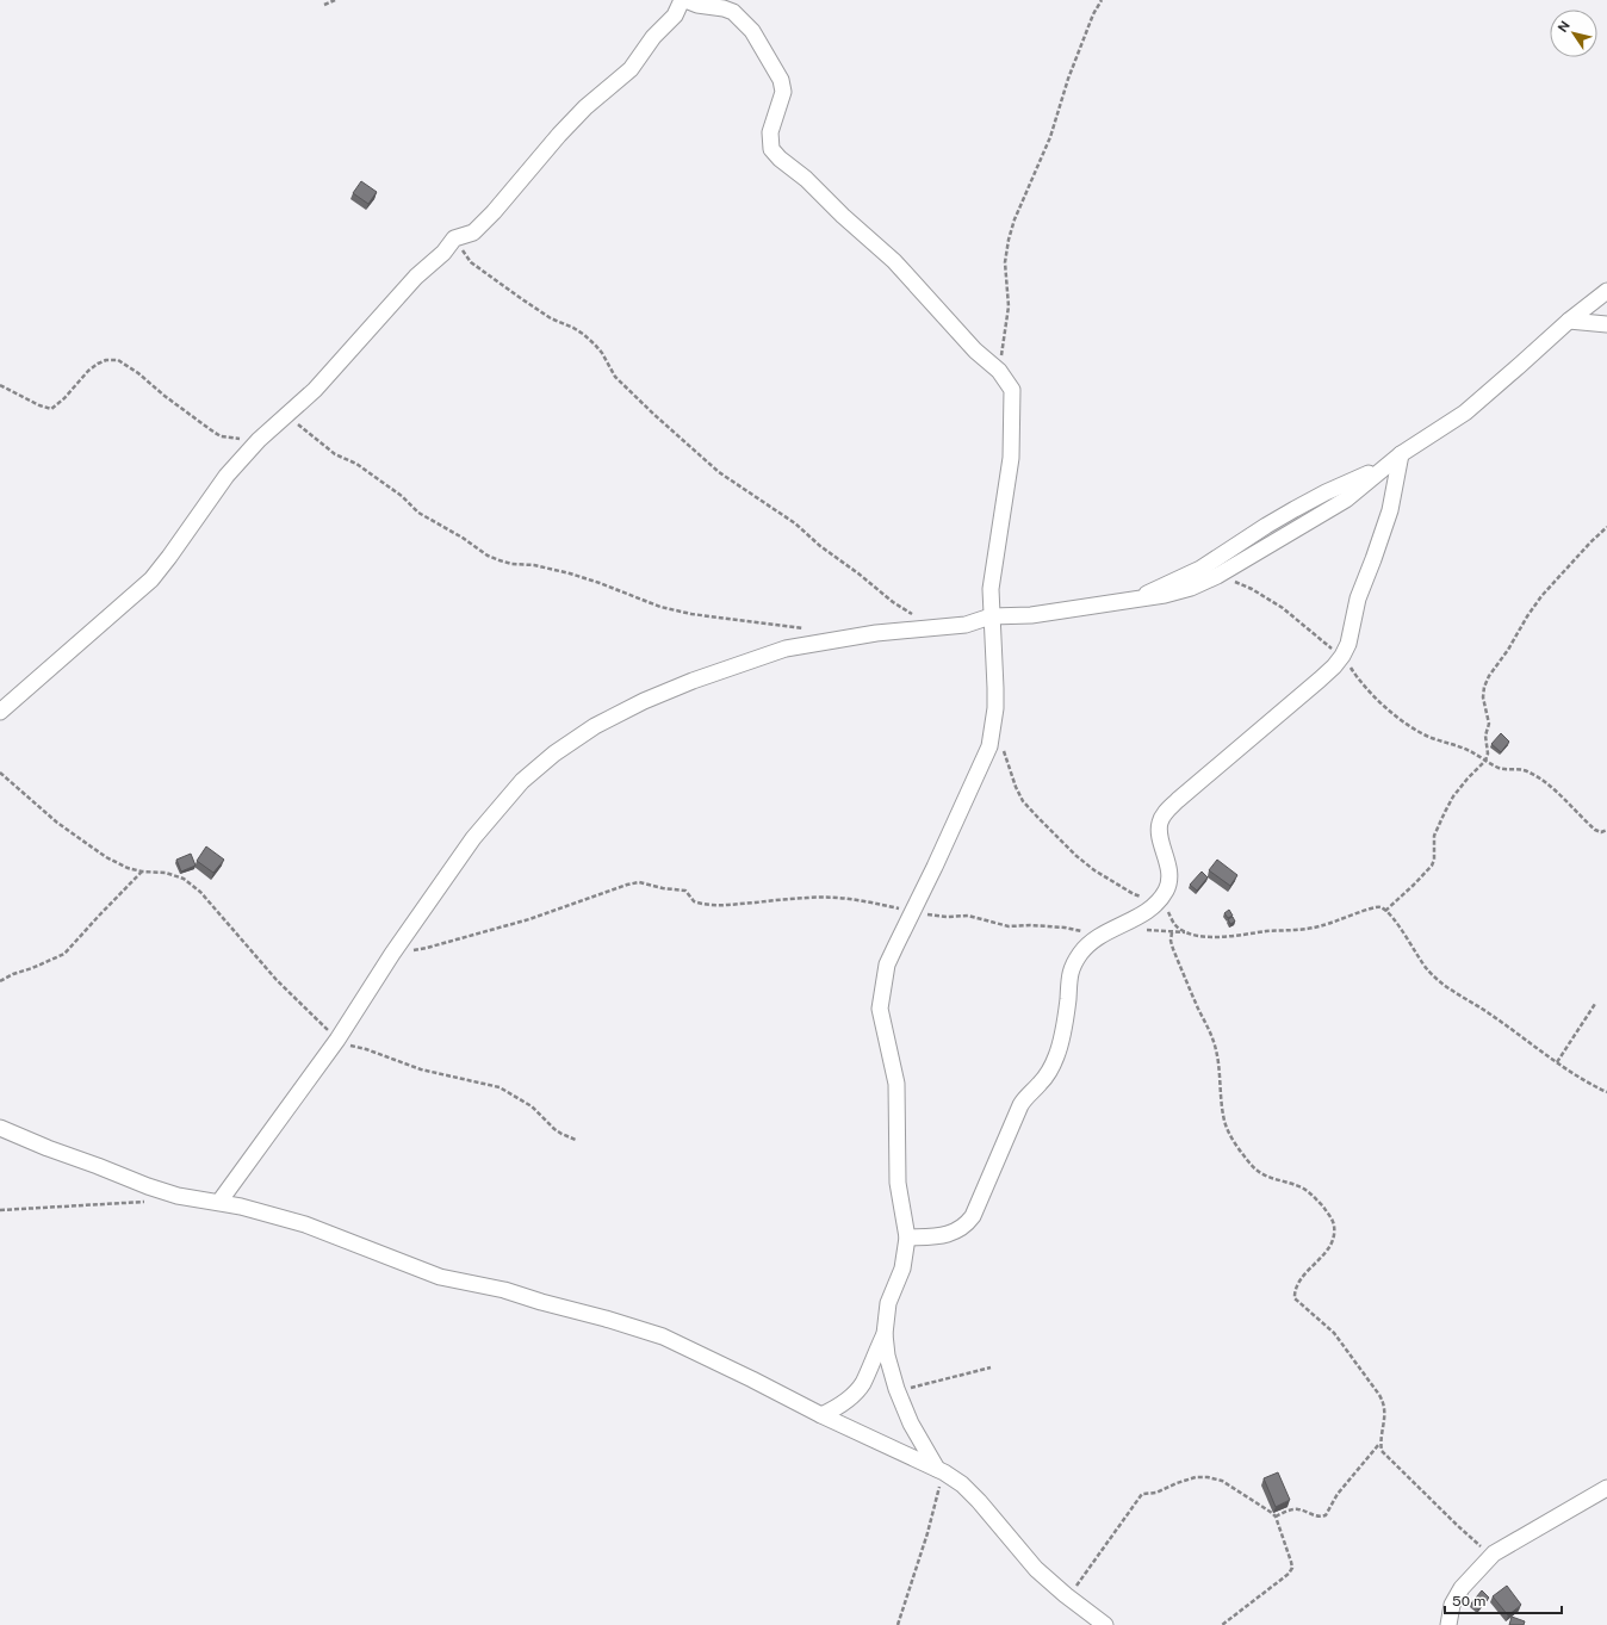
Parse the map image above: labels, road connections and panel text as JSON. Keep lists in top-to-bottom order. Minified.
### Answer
{"scale_bar":"50 m","north":"top left"}
